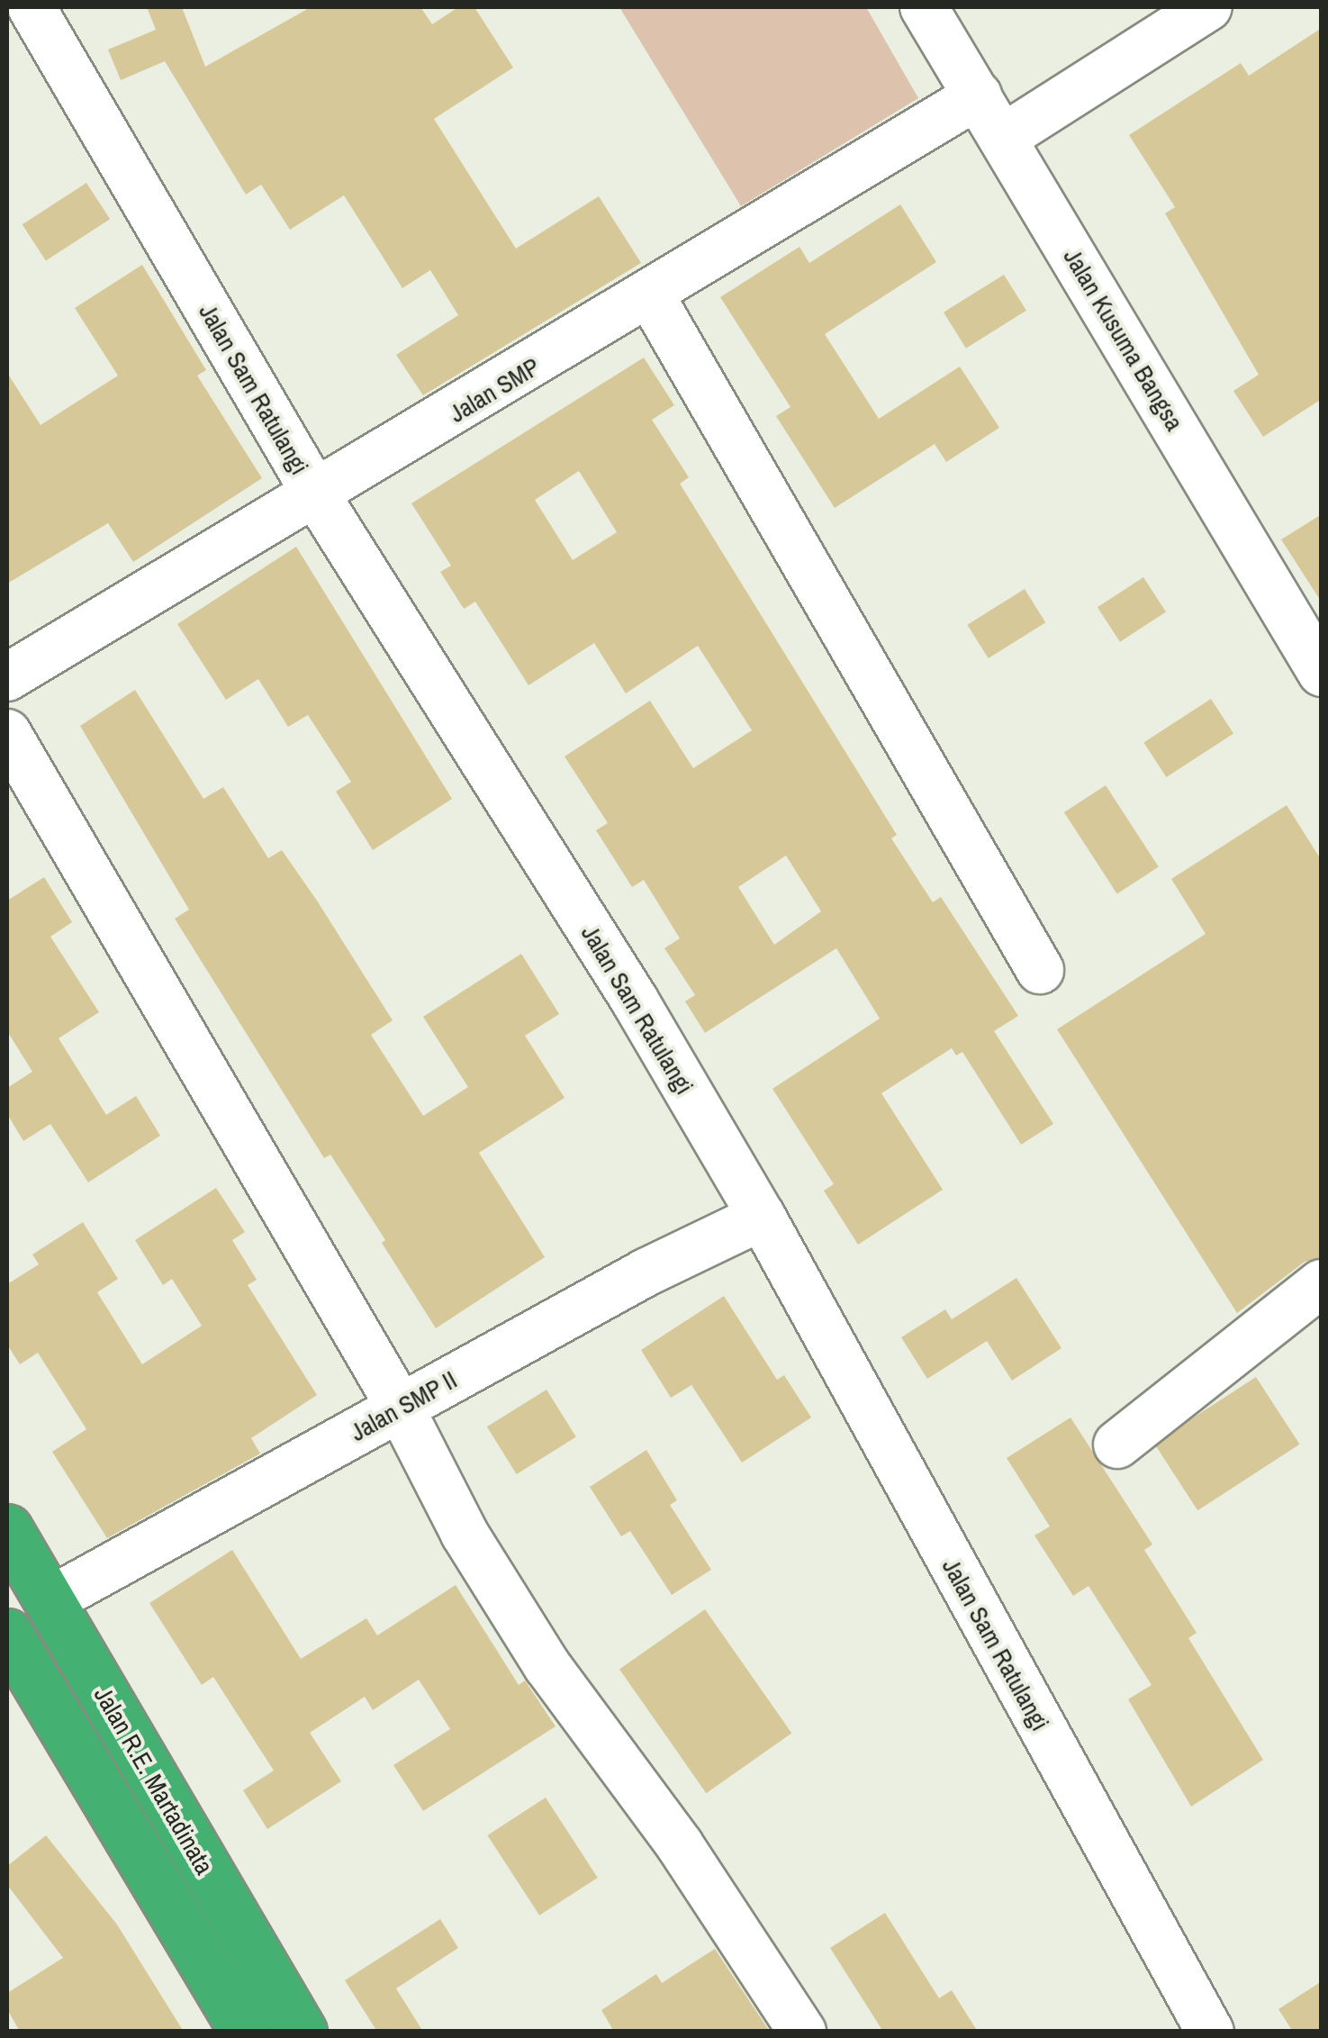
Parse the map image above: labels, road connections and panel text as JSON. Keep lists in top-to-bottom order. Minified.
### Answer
{"streets":{"highway":["Jalan R.E. Martadinata"],"street":["Jalan Kusuma Bangsa","Jalan Sam Ratulangi","Jalan SMP","Jalan SMP II"]},"crossings":[["Jalan Kusuma Bangsa","Jalan SMP"],["Jalan Sam Ratulangi","Jalan SMP"],["Jalan Sam Ratulangi","Jalan SMP II"],["Jalan SMP II","Jalan R.E. Martadinata"]]}
